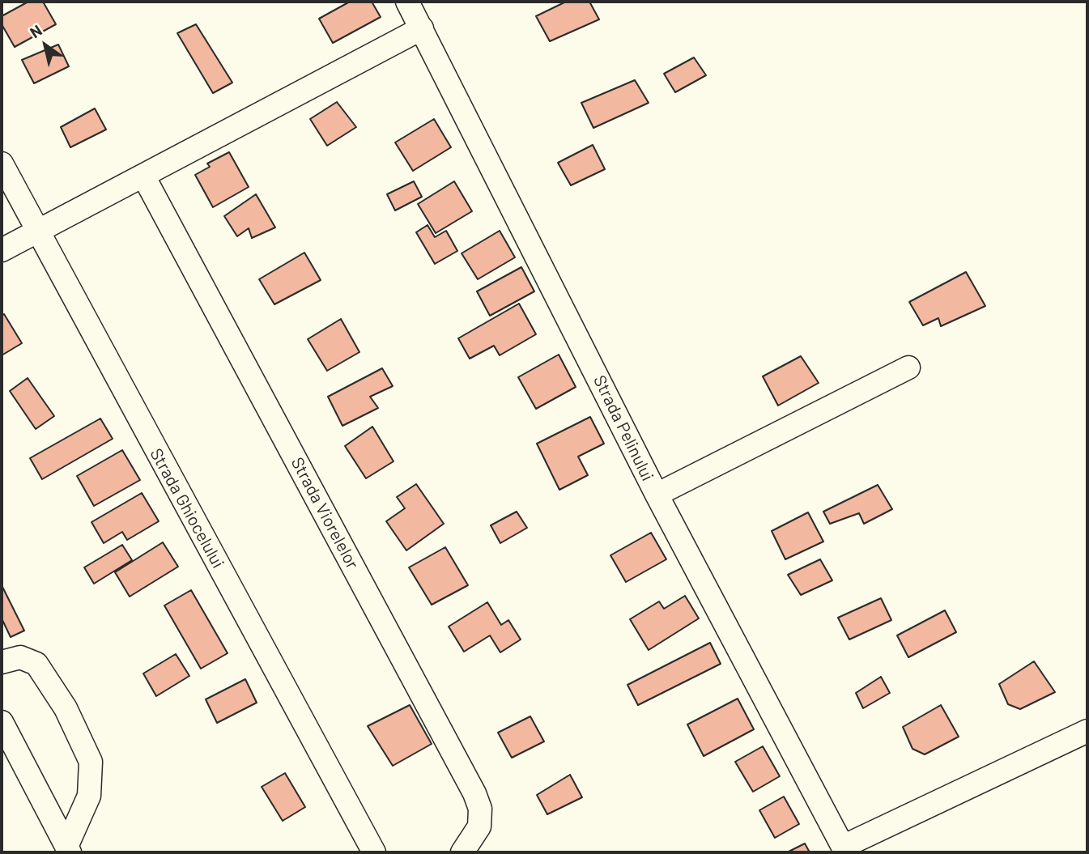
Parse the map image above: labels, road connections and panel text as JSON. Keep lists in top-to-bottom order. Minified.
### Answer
{"streets":{"street":["Strada Pelinului","Strada Ghiocelului","Strada Viorelelor"]},"north":"top left"}
